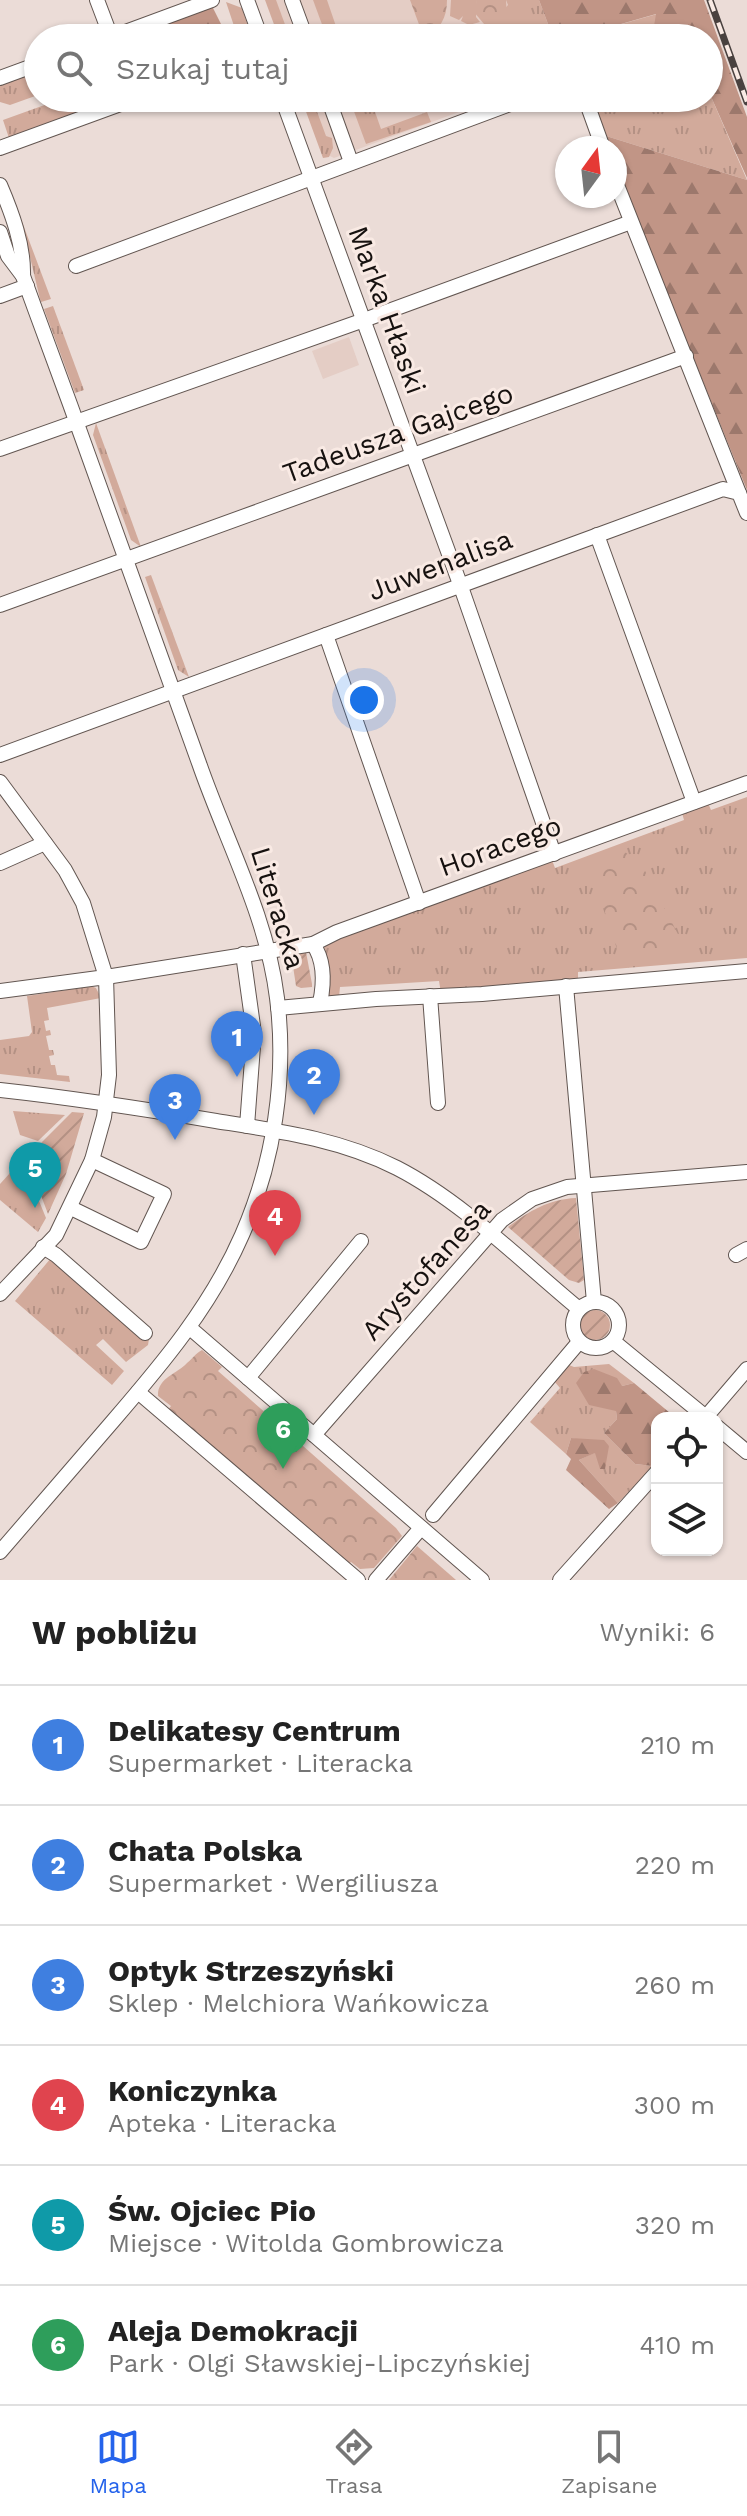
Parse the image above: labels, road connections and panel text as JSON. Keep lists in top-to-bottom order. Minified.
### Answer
{"streets":{"street":["Marka Hłaski","Tadeusza Gajcego","Juwenalisa","Horacego","Literacka","Arystofanesa"]},"crossings":[["Marka Hłaski","Tadeusza Gajcego"],["Marka Hłaski","Juwenalisa"],["Marka Hłaski","Horacego"],["Tadeusza Gajcego","Literacka"],["Juwenalisa","Literacka"],["Horacego","Literacka"]],"north":"top","page":{"search":"Szukaj tutaj","pins":["1","2","3","5","4","6"],"heading":["W pobliżu","Wyniki: 6"],"list":[{"mark":"1","name":"Delikatesy Centrum","note":"Supermarket · Literacka","value":"210 m"},{"mark":"2","name":"Chata Polska","note":"Supermarket · Wergiliusza","value":"220 m"},{"mark":"3","name":"Optyk Strzeszyński","note":"Sklep · Melchiora Wańkowicza","value":"260 m"},{"mark":"4","name":"Koniczynka","note":"Apteka · Literacka","value":"300 m"},{"mark":"5","name":"Św. Ojciec Pio","note":"Miejsce · Witolda Gombrowicza","value":"320 m"},{"mark":"6","name":"Aleja Demokracji","note":"Park · Olgi Sławskiej-Lipczyńskiej","value":"410 m"}],"nav":["Mapa","Trasa","Zapisane"]}}
